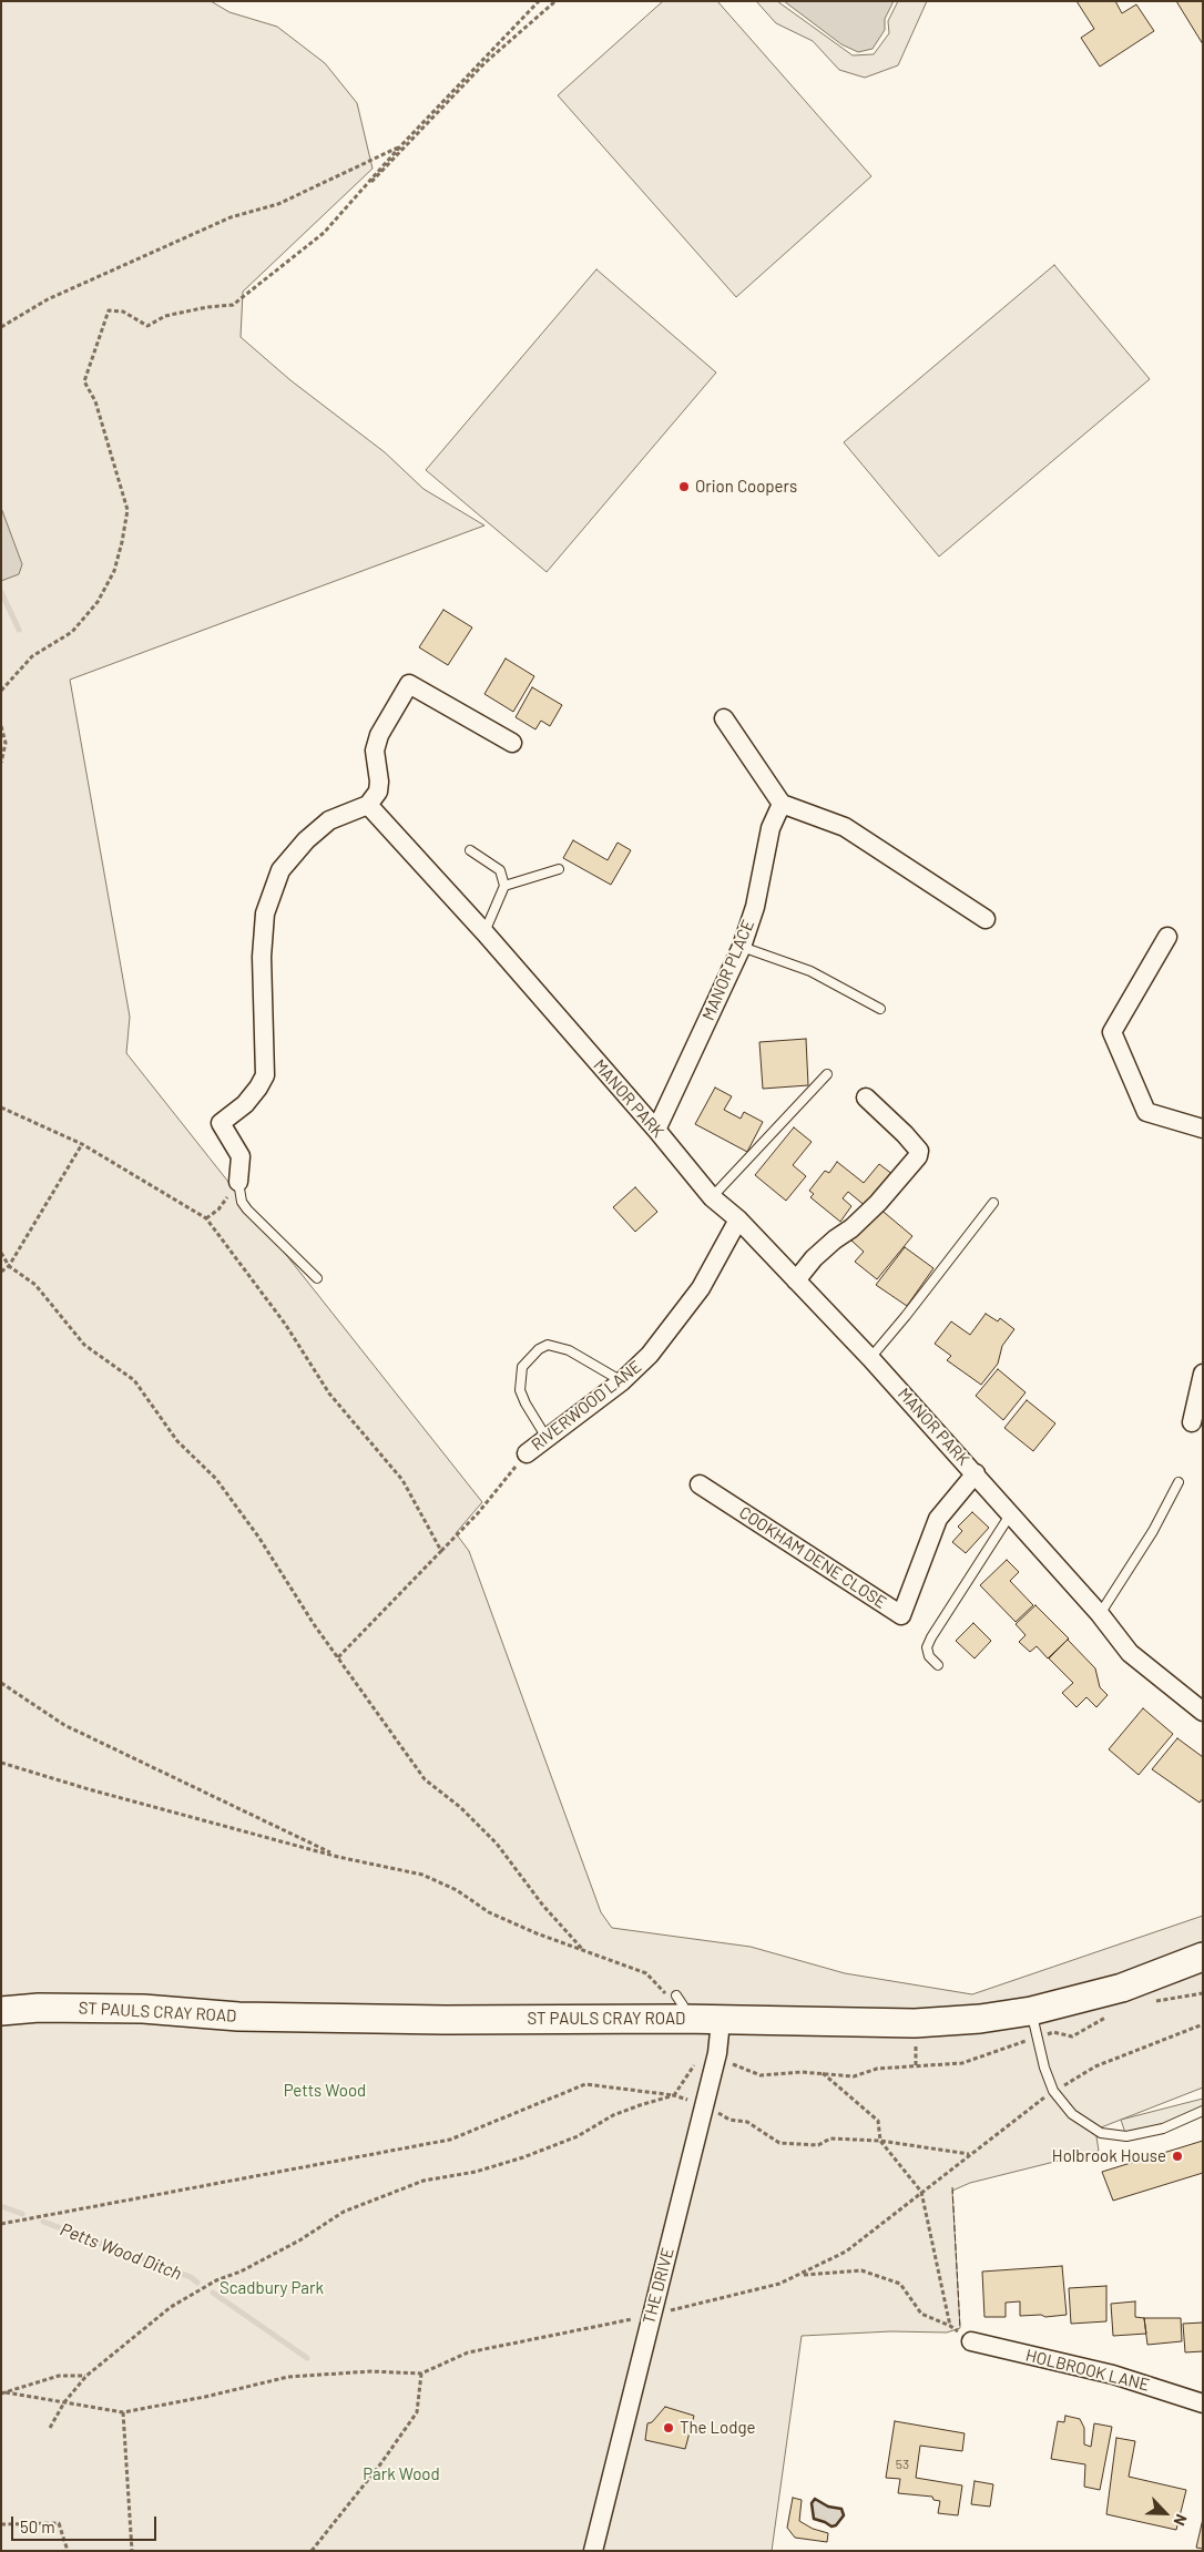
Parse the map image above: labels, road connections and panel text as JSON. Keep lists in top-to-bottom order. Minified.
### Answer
{"streets":{"main road":["ST PAULS CRAY ROAD"],"street":["MANOR PLACE","MANOR PARK","RIVERWOOD LANE","COOKHAM DENE CLOSE","THE DRIVE","HOLBROOK LANE"]},"crossings":[["MANOR PLACE","MANOR PARK"],["MANOR PARK","RIVERWOOD LANE"],["MANOR PARK","COOKHAM DENE CLOSE"],["ST PAULS CRAY ROAD","THE DRIVE"]],"water":["Petts Wood Ditch"],"parks":["Petts Wood","Scadbury Park","Park Wood"],"places":["Orion Coopers","Holbrook House","The Lodge"],"house_numbers":["53"],"scale_bar":"50 m","north":"bottom right"}
